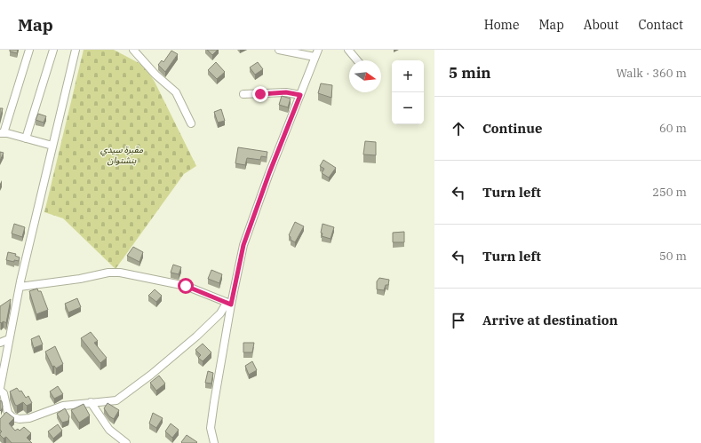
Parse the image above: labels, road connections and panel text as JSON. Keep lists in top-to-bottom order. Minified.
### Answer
{"parks":["مقبرة سيدي بنشتوان"],"north":"right","page":{"header":"Map","nav":["Home","Map","About","Contact"],"heading":["5 min","Walk · 360 m"],"map_buttons":["+","−"],"list":[["Continue","60 m"],["Turn left","250 m"],["Turn left","50 m"],"Arrive at destination"]}}
